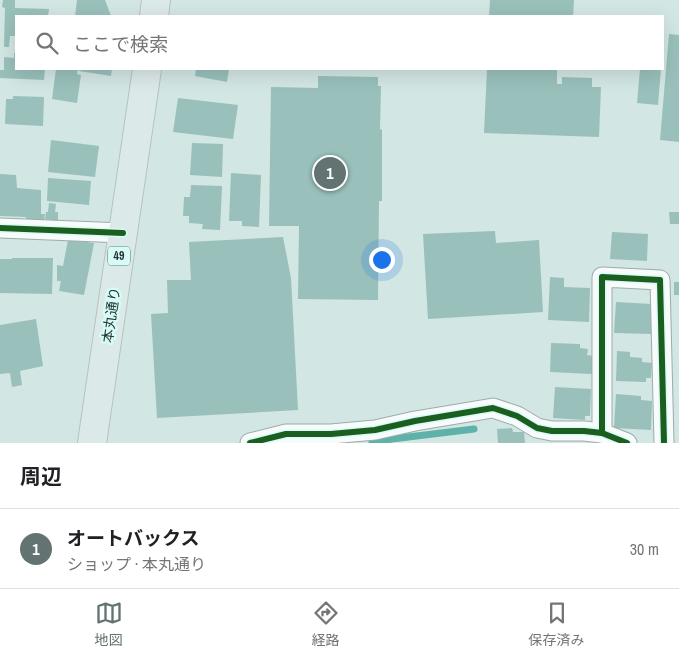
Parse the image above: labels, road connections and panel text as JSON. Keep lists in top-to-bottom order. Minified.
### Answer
{"streets":{"main road":["49","本丸通り"]},"page":{"search":"ここで検索","pins":"1","heading":"周辺","list":[{"mark":"1","name":"オートバックス","note":"ショップ · 本丸通り","value":"30 m"}],"nav":["地図","経路","保存済み"]}}
